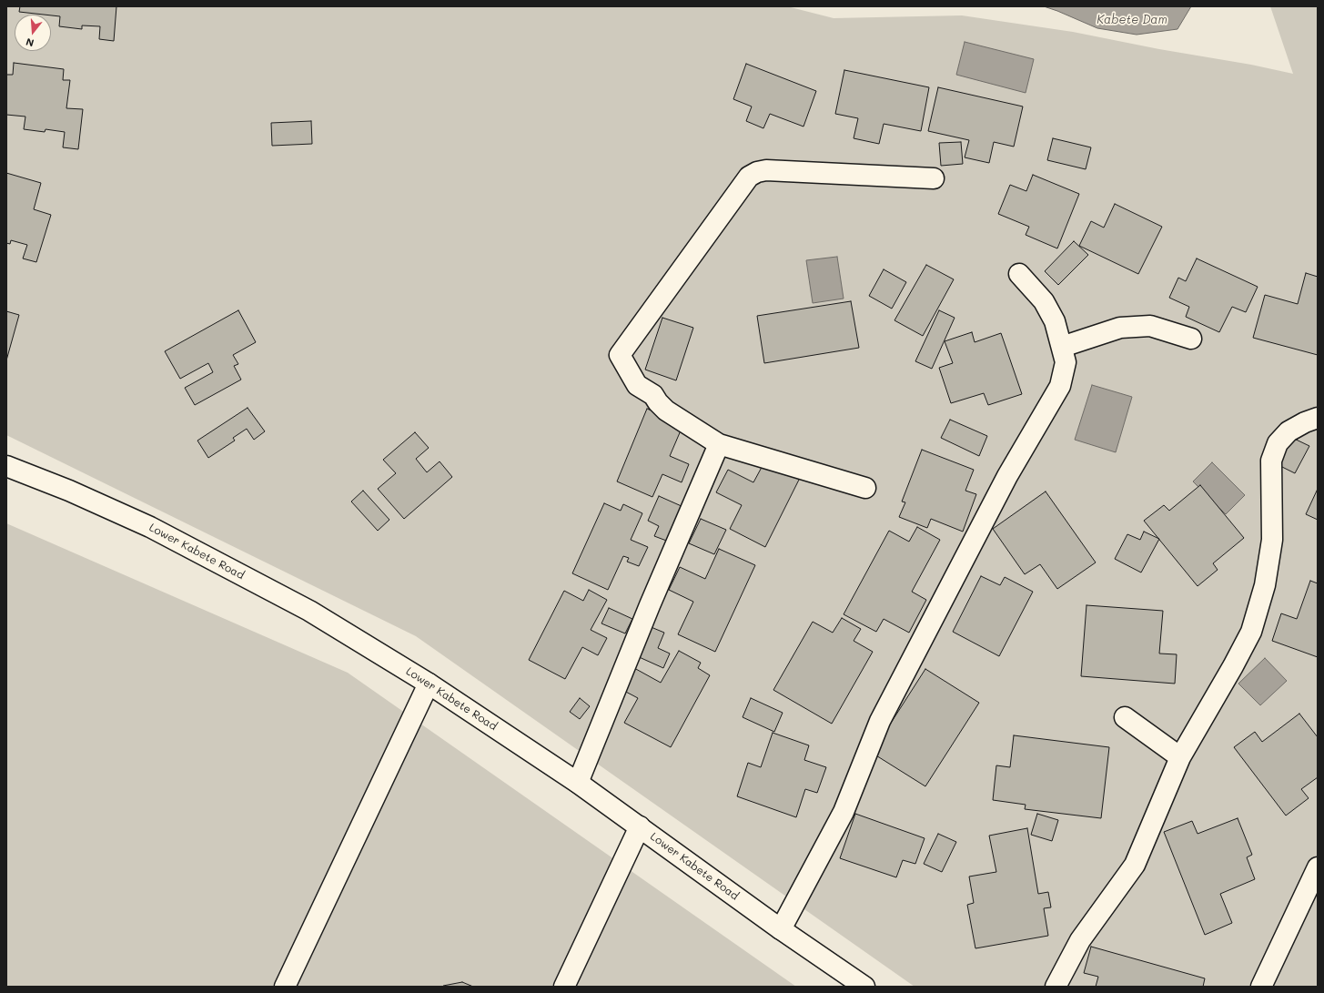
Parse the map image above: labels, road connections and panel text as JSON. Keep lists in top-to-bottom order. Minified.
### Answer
{"streets":{"street":["Lower Kabete Road"]},"water":["Kabete Dam"],"north":"bottom"}
